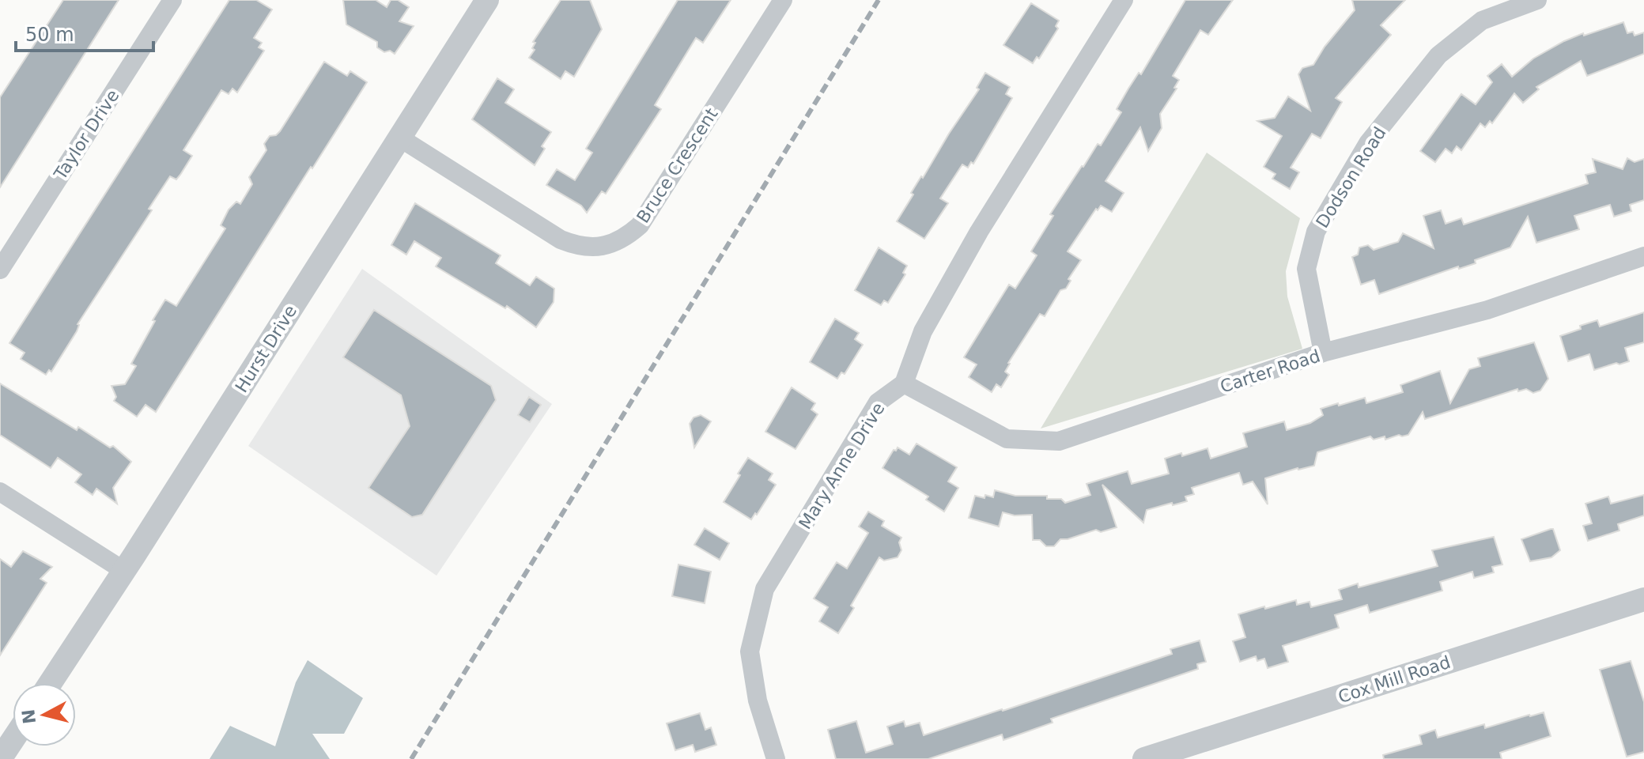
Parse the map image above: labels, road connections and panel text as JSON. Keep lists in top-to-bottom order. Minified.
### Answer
{"streets":{"street":["Taylor Drive","Bruce Crescent","Dodson Road","Hurst Drive","Carter Road","Mary Anne Drive","Cox Mill Road"]},"crossings":[["Bruce Crescent","Hurst Drive"],["Dodson Road","Carter Road"],["Carter Road","Mary Anne Drive"]],"scale_bar":"50 m","north":"left"}
